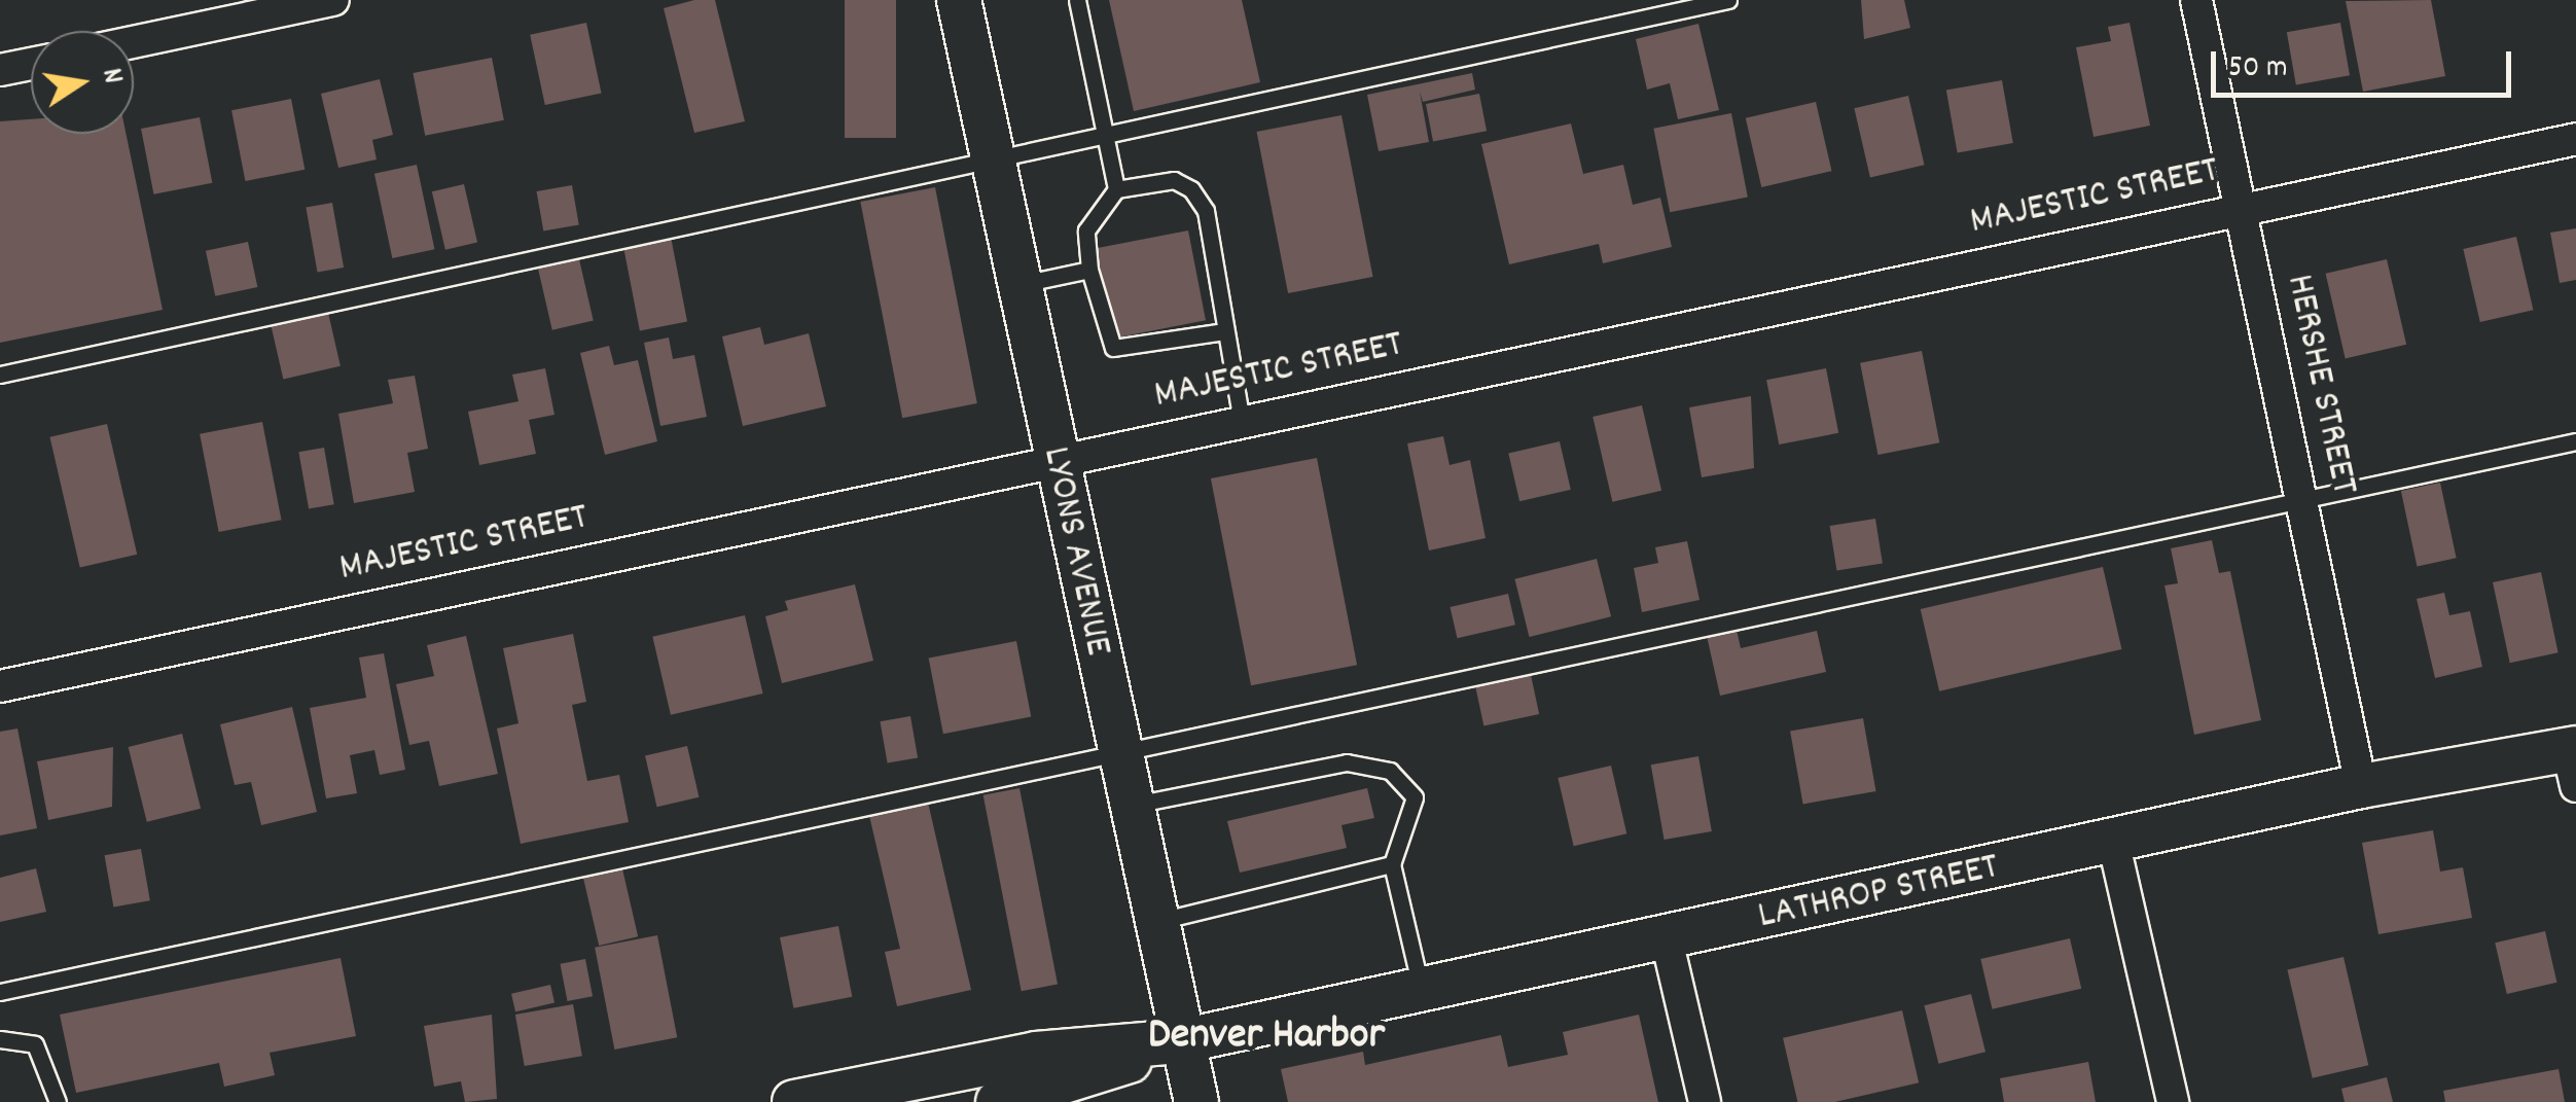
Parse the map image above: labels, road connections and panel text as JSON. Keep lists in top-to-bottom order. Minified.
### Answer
{"streets":{"street":["MAJESTIC STREET","HERSHE STREET","LYONS AVENUE","LATHROP STREET"]},"crossings":[["MAJESTIC STREET","HERSHE STREET"],["MAJESTIC STREET","LYONS AVENUE"],["HERSHE STREET","LATHROP STREET"],["LYONS AVENUE","LATHROP STREET"]],"districts":["Denver Harbor"],"scale_bar":"50 m","north":"right"}
